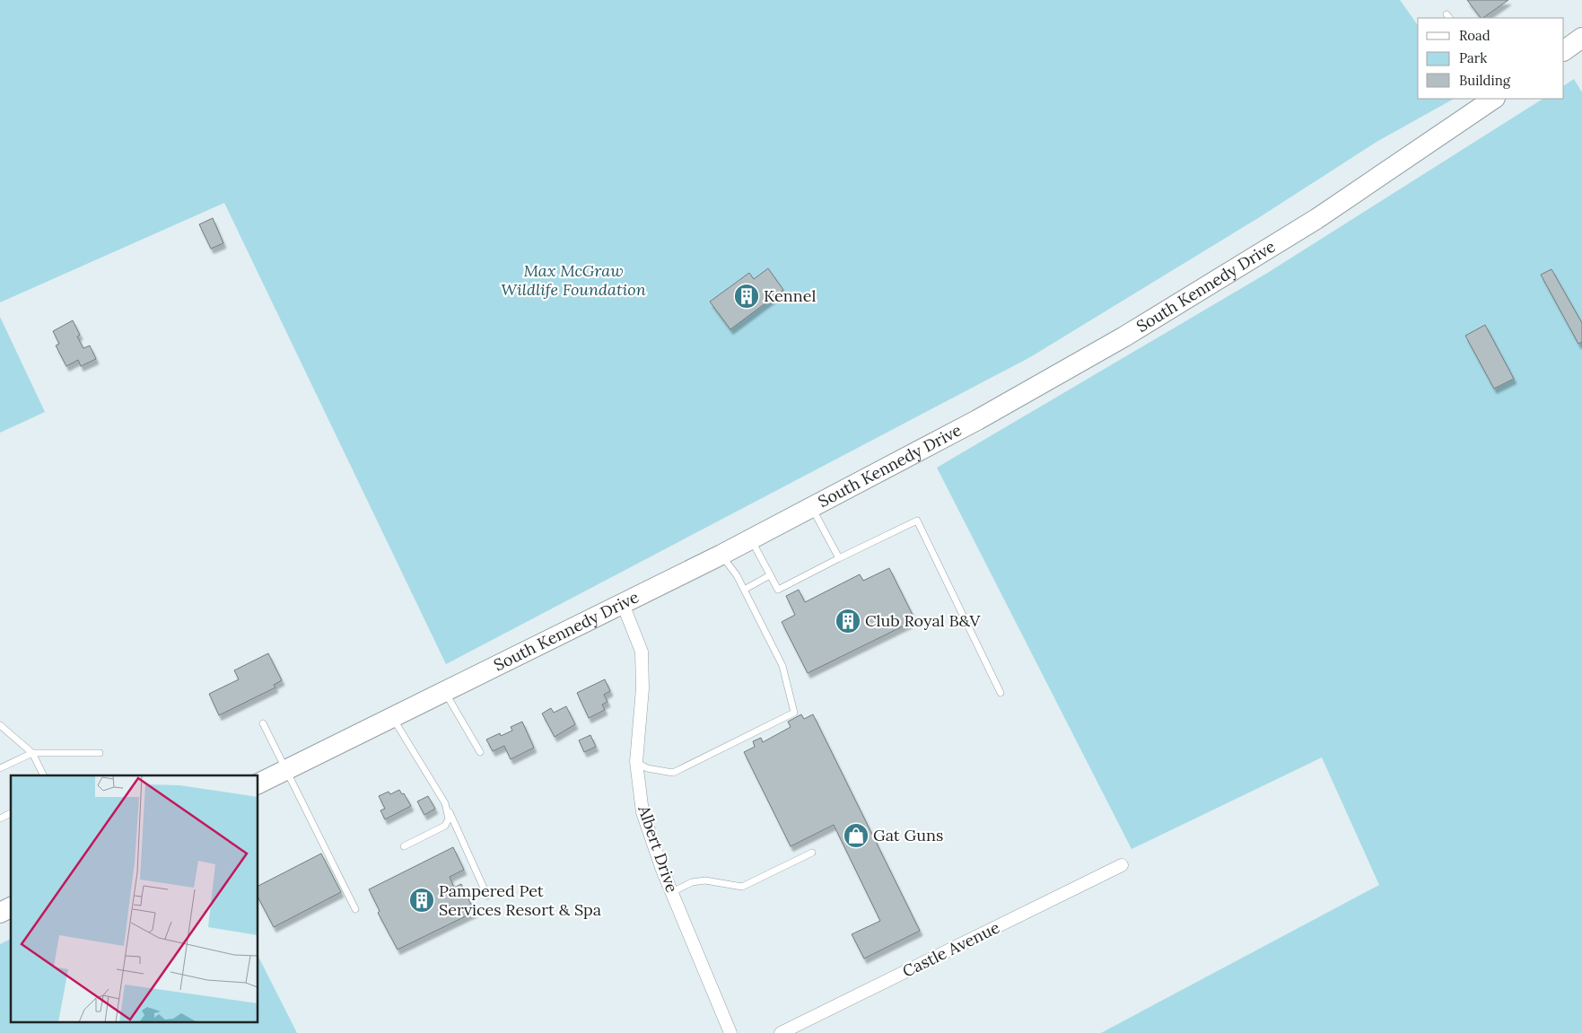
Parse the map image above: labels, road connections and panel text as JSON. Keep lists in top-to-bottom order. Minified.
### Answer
{"streets":{"main road":["South Kennedy Drive"],"street":["Albert Drive","Castle Avenue"]},"crossings":[["South Kennedy Drive","Albert Drive"]],"parks":["Max McGraw Wildlife Foundation"],"places":{"building":["Kennel","Club Royal B&V","Pampered Pet Services Resort & Spa"],"shop":["Gat Guns"]},"legend":["Road","Park","Building"]}
